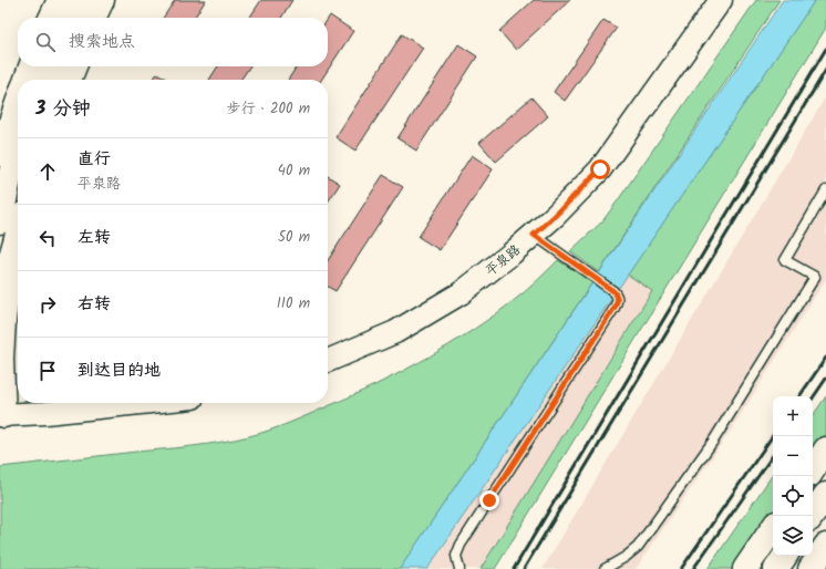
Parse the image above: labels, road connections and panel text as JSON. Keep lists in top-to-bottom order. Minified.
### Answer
{"streets":{"street":["平泉路"]},"page":{"search":"搜索地点","heading":["3 分钟","步行 · 200 m"],"list":[["直行","平泉路","40 m"],["左转","50 m"],["右转","110 m"],"到达目的地"],"map_buttons":["+","−"]}}
